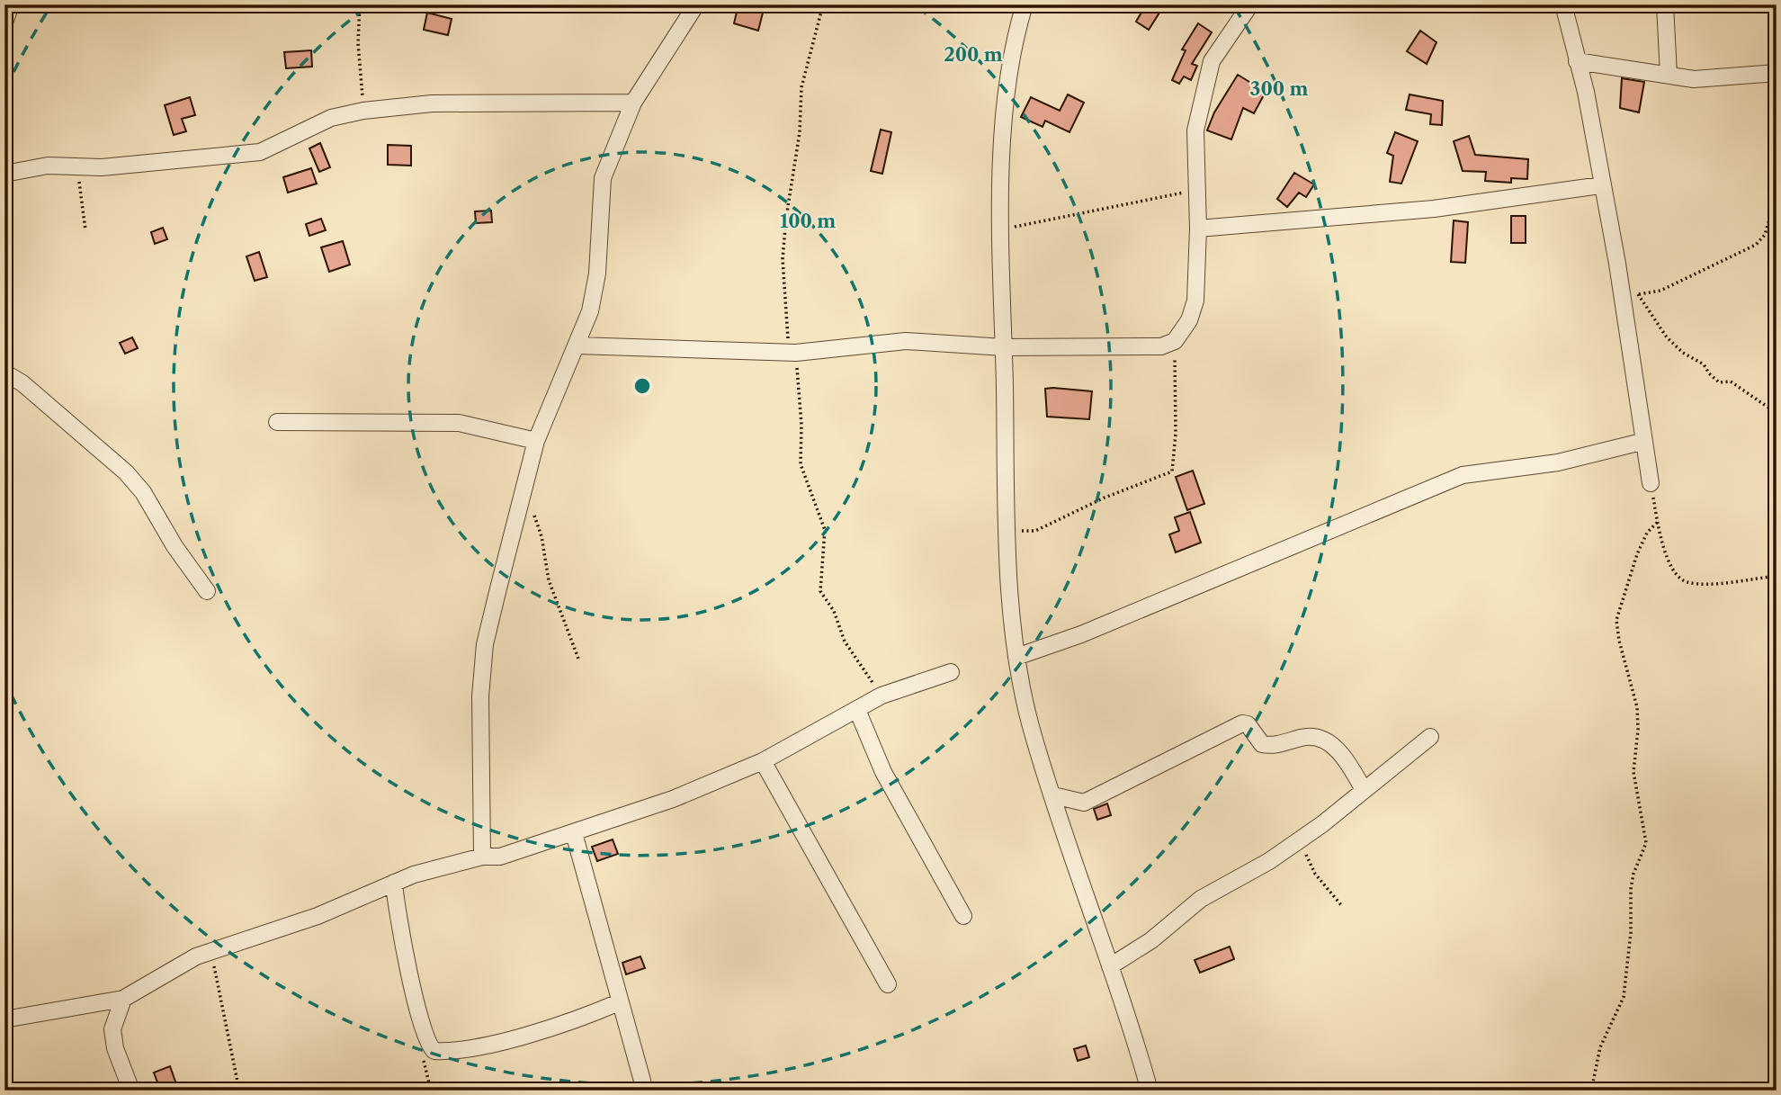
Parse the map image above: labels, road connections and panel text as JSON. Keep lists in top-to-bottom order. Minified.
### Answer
{"rings":["200 m","300 m","100 m"]}
